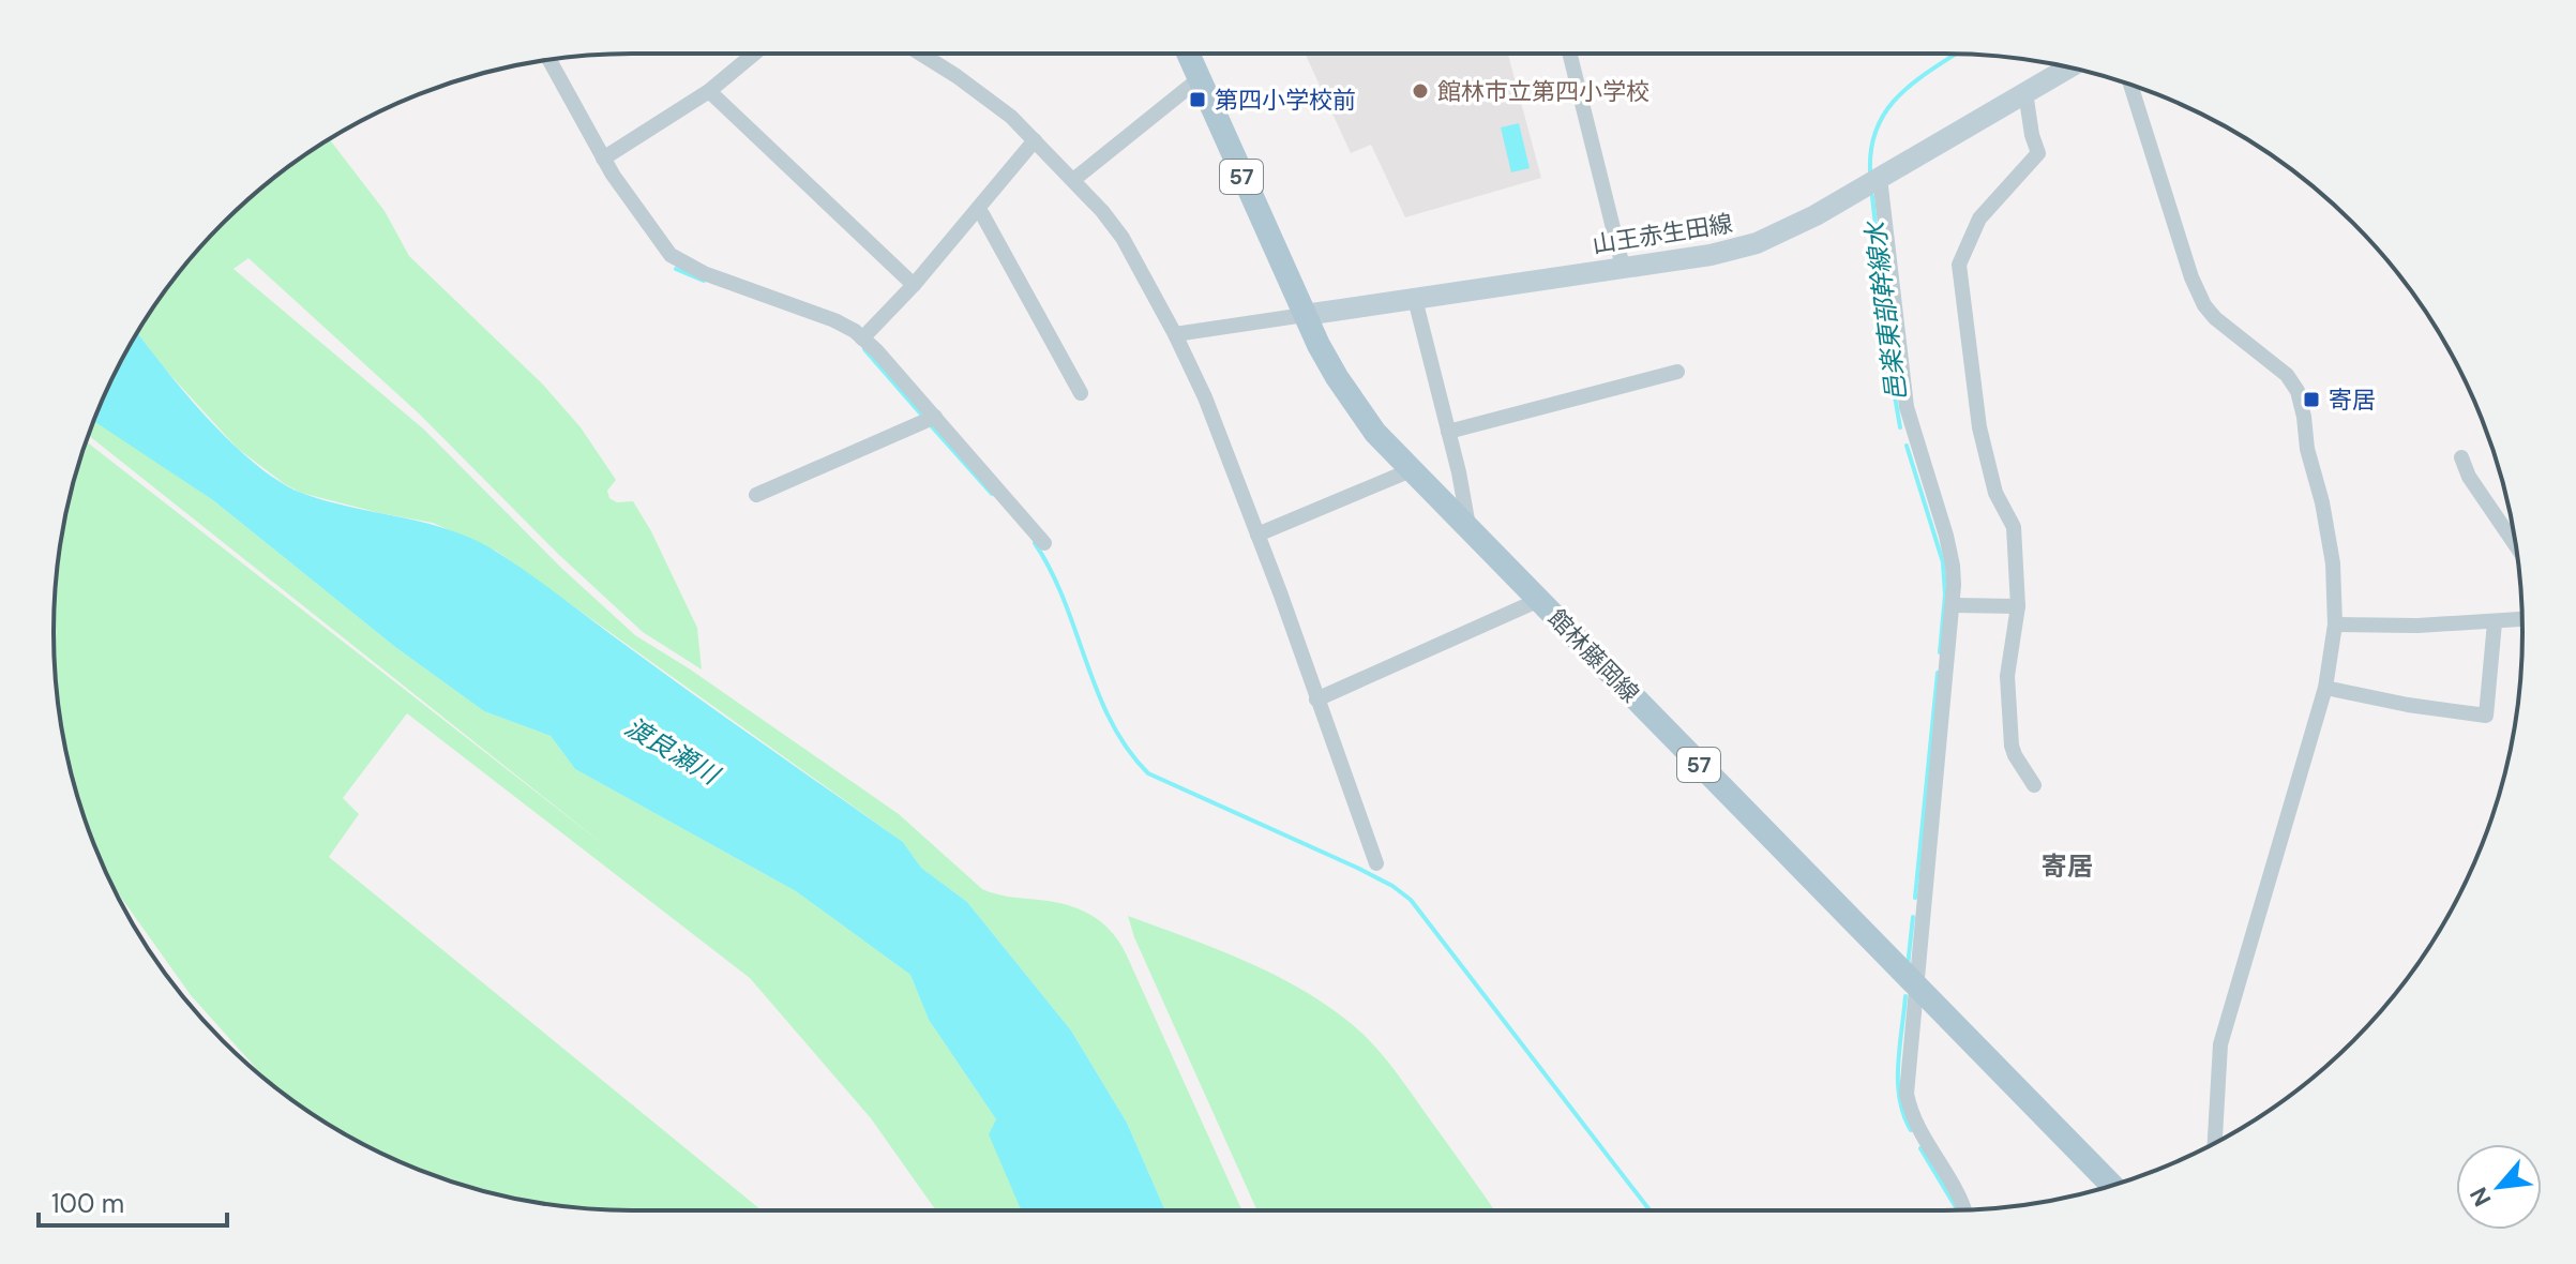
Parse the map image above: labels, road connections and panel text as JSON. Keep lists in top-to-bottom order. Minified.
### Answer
{"streets":{"main road":["57","山王赤生田線","館林藤岡線"]},"crossings":[["山王赤生田線","館林藤岡線"]],"districts":["寄居"],"water":["邑楽東部幹線水","渡良瀬川"],"places":{"other":["館林市立第四小学校"],"transit":["第四小学校前","寄居"]},"scale_bar":"100 m","north":"bottom left"}
